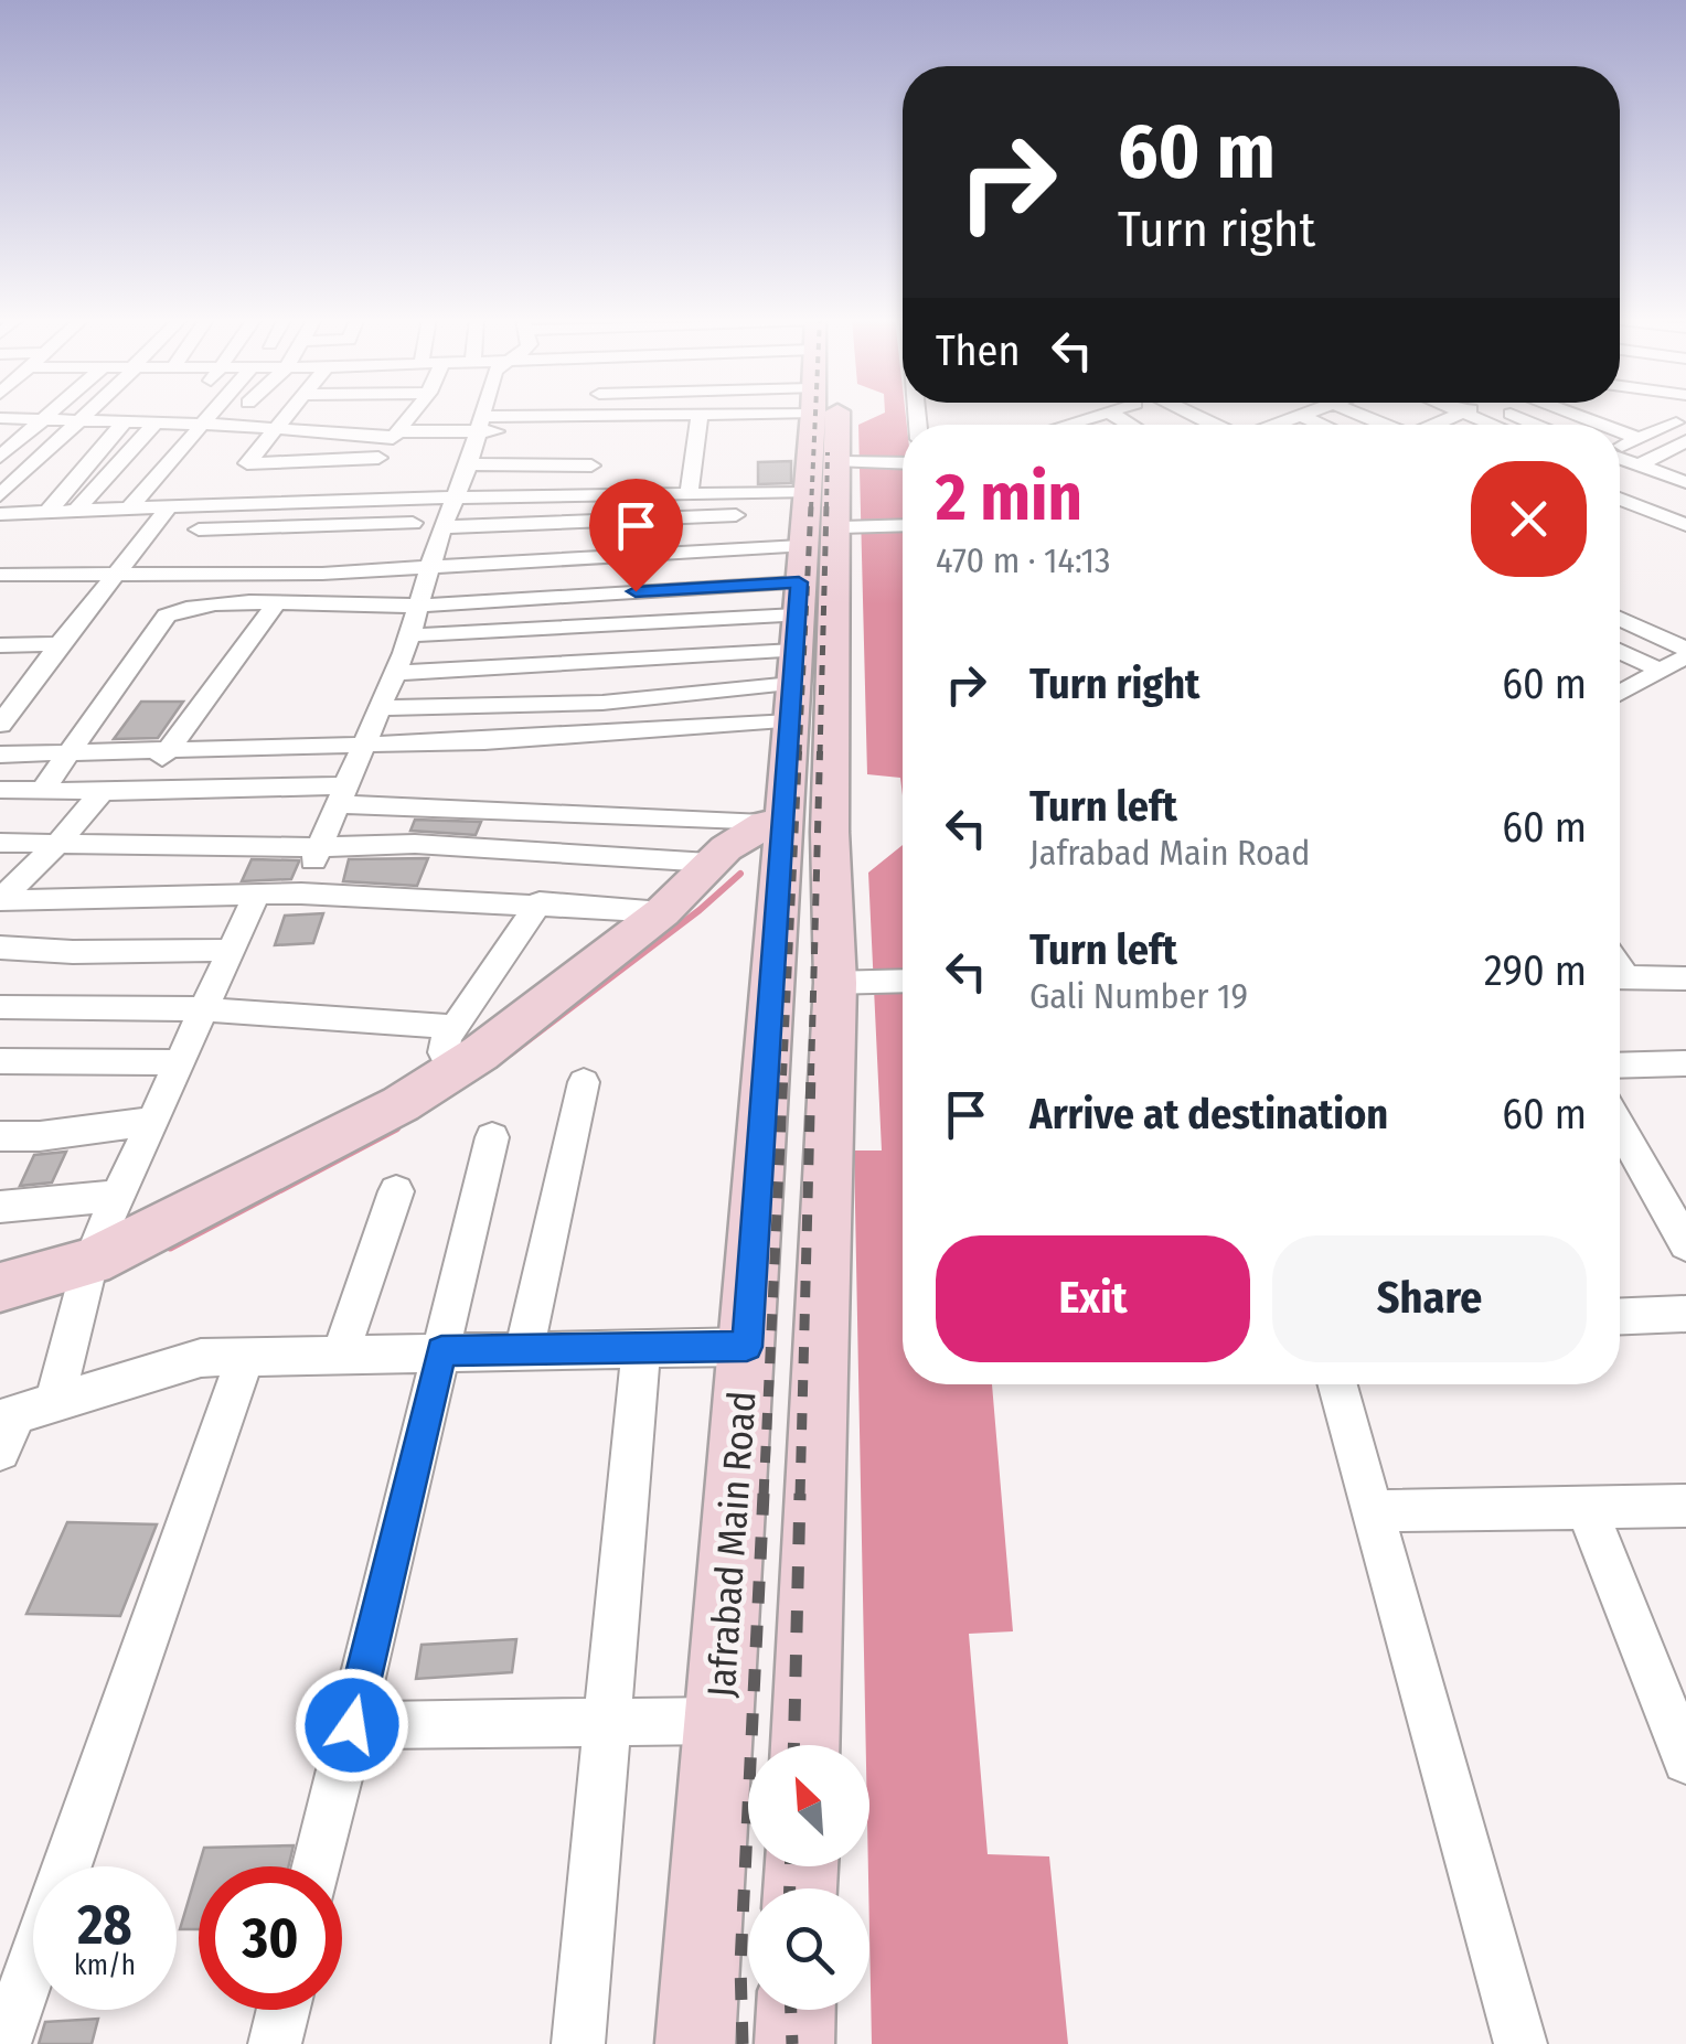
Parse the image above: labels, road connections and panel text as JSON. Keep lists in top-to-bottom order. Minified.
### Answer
{"streets":{"main road":["Jafrabad Main Road"]},"north":"top left","page":{"turn":["60 m","Turn right"],"then":"Then","heading":["2 min","470 m · 14:13"],"list":[{"name":"Turn right","value":"60 m"},{"name":"Turn left","note":"Jafrabad Main Road","value":"60 m"},{"name":"Turn left","note":"Gali Number 19","value":"290 m"},{"name":"Arrive at destination","value":"60 m"}],"buttons":["Exit","Share"],"speed":"28 km/h","limit":"30"}}
